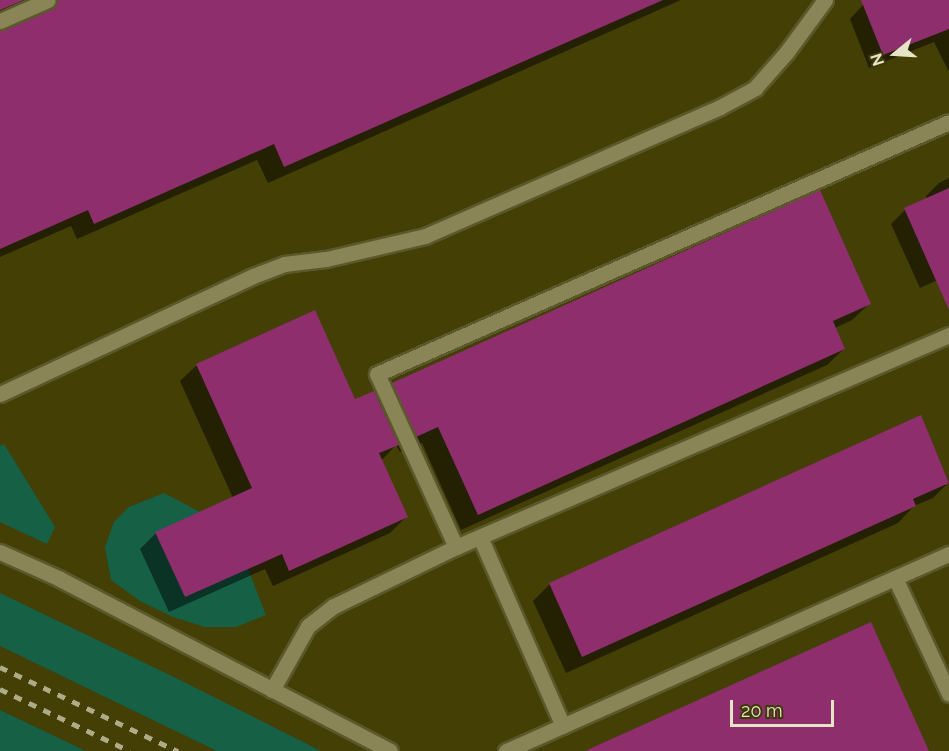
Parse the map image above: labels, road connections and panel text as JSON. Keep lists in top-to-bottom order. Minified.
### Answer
{"scale_bar":"20 m","north":"left"}
